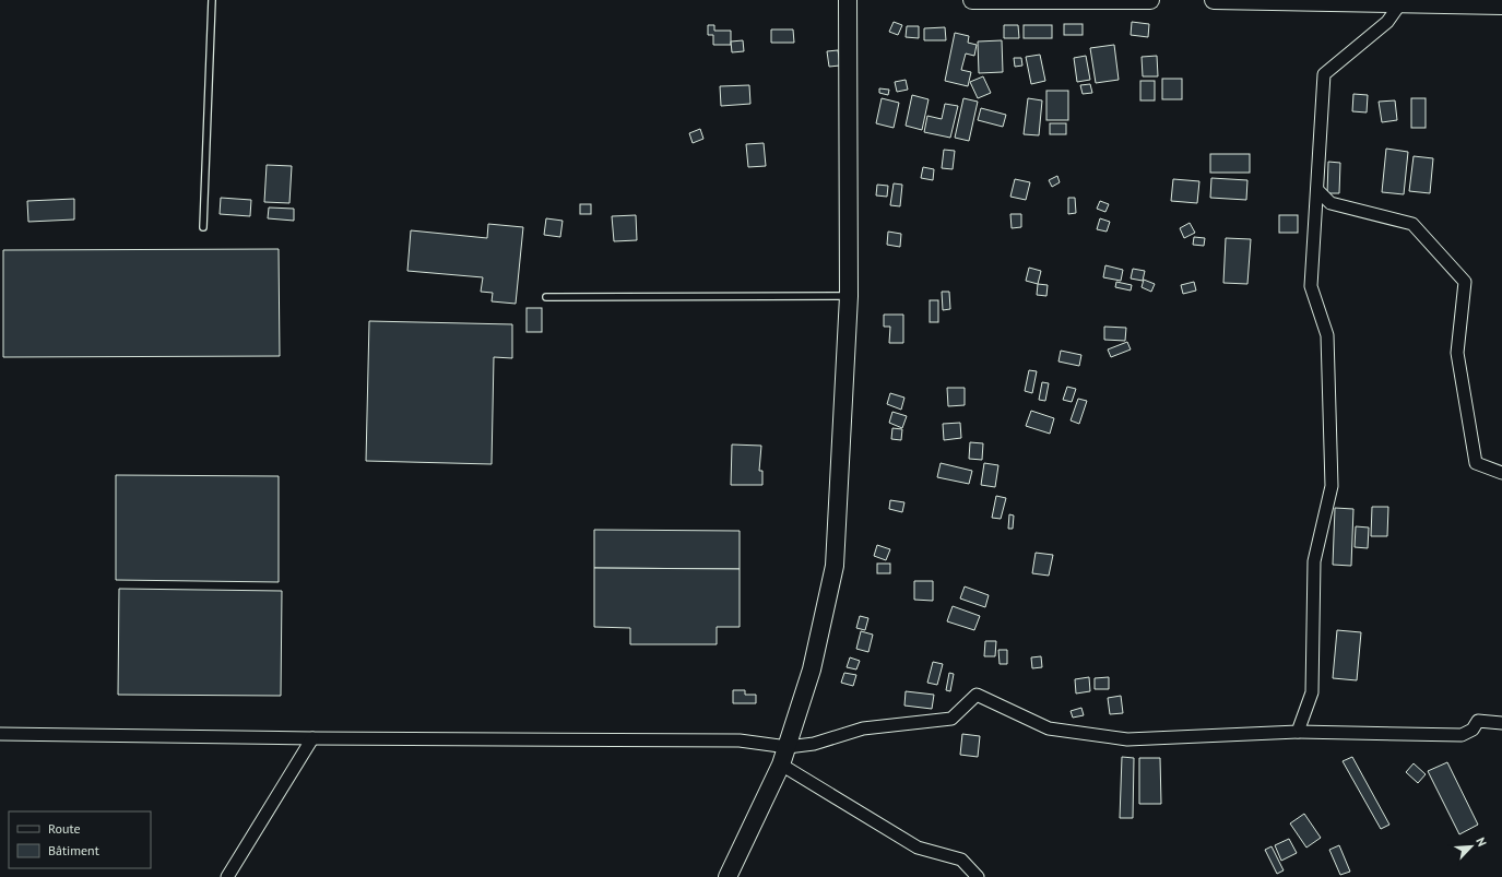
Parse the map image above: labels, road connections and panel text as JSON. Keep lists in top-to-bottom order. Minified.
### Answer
{"legend":["Route","Bâtiment"],"north":"top right"}
